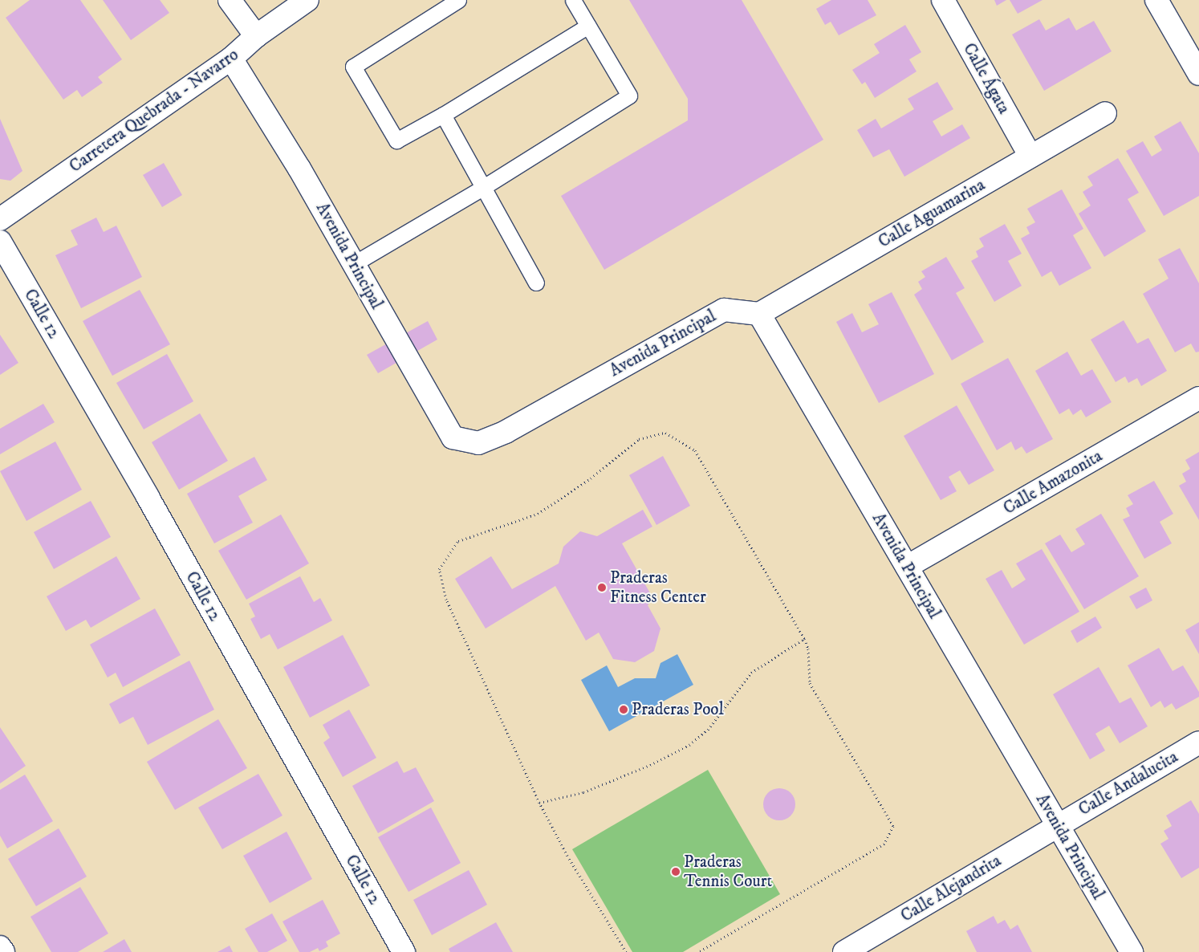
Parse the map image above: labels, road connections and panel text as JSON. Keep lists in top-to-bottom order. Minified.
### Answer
{"streets":{"street":["Calle Ágata","Carretera Quebrada - Navarro","Calle Aguamarina","Avenida Principal","Calle 12","Calle Amazonita","Calle Andalucita","Calle Alejandrita"]},"crossings":[["Calle Ágata","Calle Aguamarina"],["Carretera Quebrada - Navarro","Avenida Principal"],["Calle Aguamarina","Avenida Principal"],["Avenida Principal","Calle Amazonita"],["Avenida Principal","Calle Andalucita"],["Avenida Principal","Calle Alejandrita"],["Calle Andalucita","Calle Alejandrita"]],"places":["Praderas Fitness Center","Praderas Pool","Praderas Tennis Court"]}
